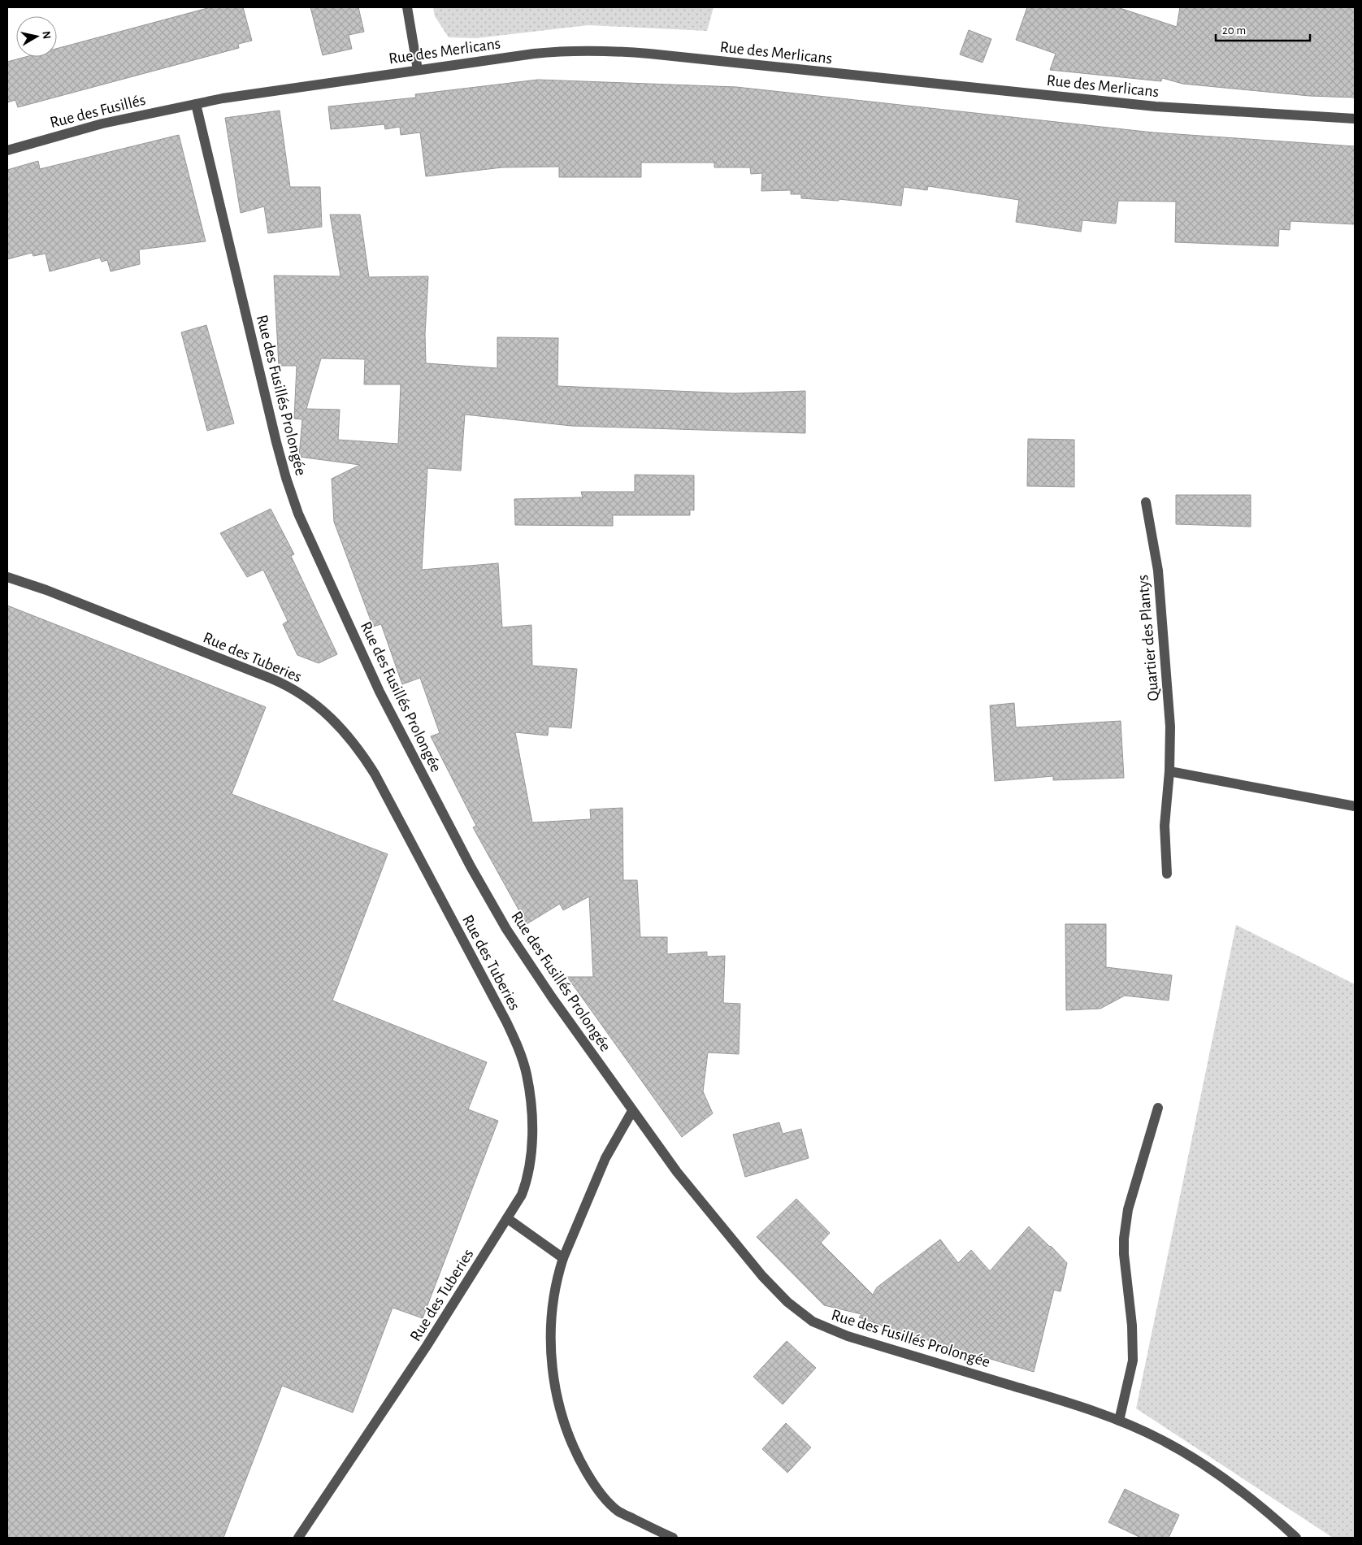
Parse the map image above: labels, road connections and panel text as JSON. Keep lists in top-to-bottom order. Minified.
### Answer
{"streets":{"street":["Rue des Merlicans","Rue des Fusillés","Rue des Fusillés Prolongée","Quartier des Plantys","Rue des Tuberies"]},"crossings":[["Rue des Merlicans","Rue des Fusillés"],["Rue des Merlicans","Rue des Fusillés Prolongée"],["Rue des Fusillés","Rue des Fusillés Prolongée"]],"scale_bar":"20 m","north":"right"}
